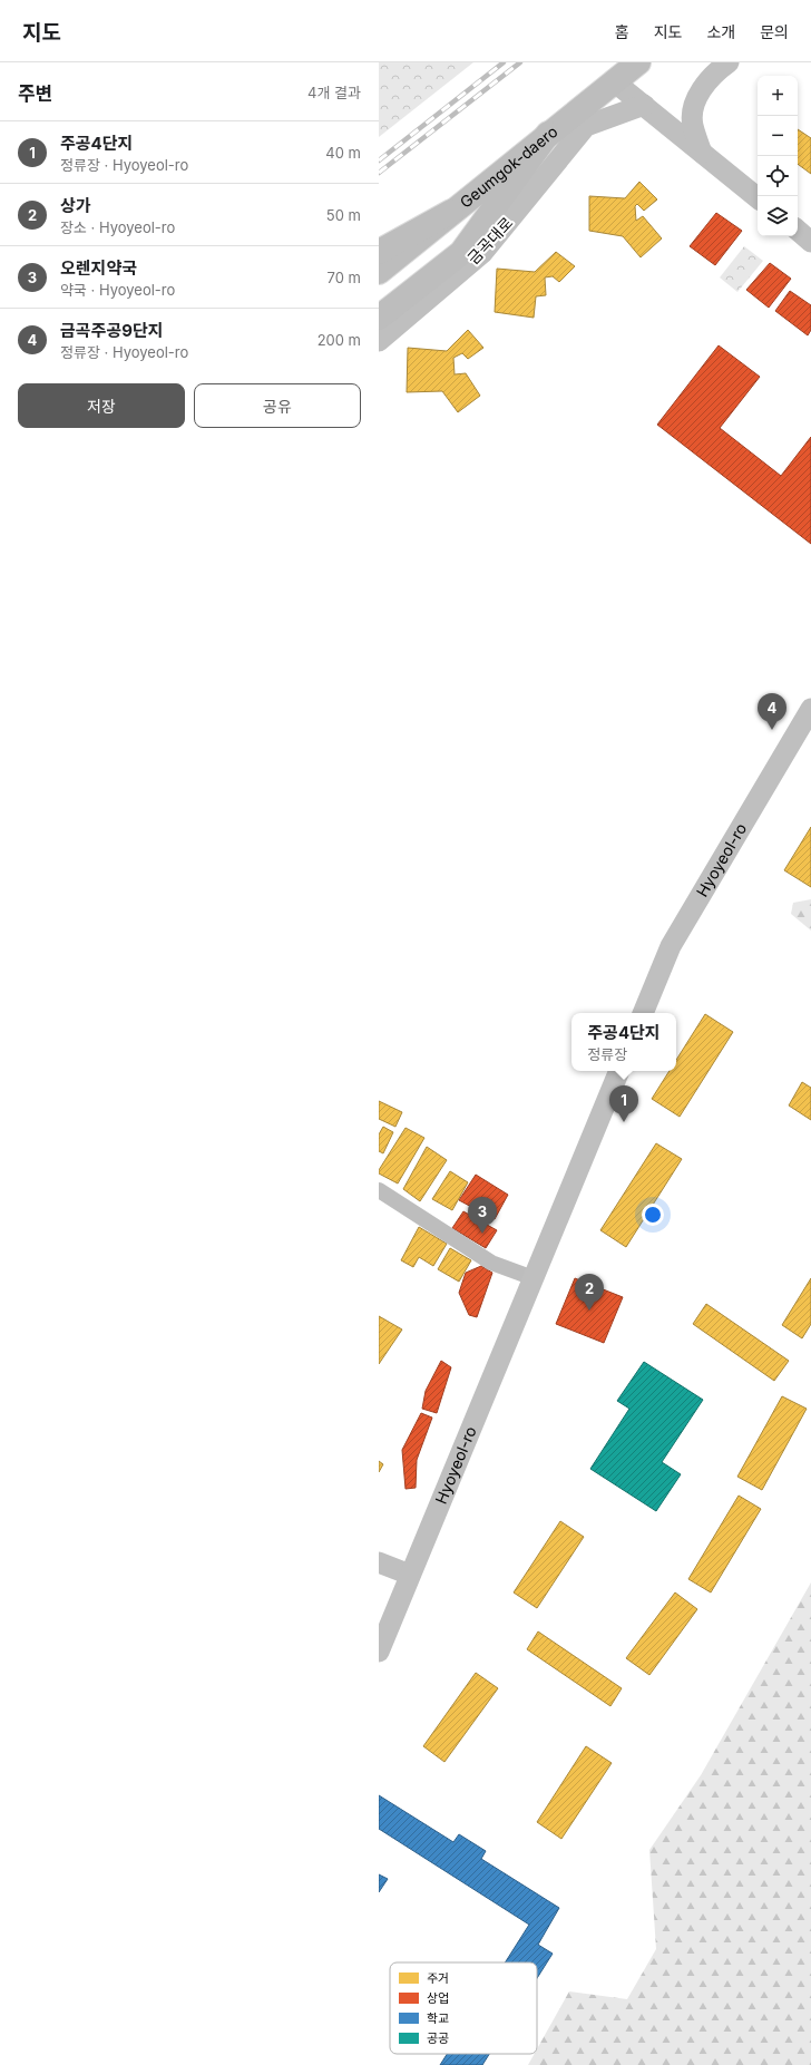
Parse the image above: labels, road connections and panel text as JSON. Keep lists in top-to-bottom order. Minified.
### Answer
{"streets":{"main road":["Geumgok-daero","금곡대로","Hyoyeol-ro"]},"crossings":[["Geumgok-daero","금곡대로"]],"legend":["주거","상업","학교","공공"],"page":{"header":"지도","nav":["홈","지도","소개","문의"],"heading":["주변","4개 결과"],"map_buttons":["+","−"],"list":[{"mark":"1","name":"주공4단지","note":"정류장 · Hyoyeol-ro","value":"40 m"},{"mark":"2","name":"상가","note":"장소 · Hyoyeol-ro","value":"50 m"},{"mark":"3","name":"오렌지약국","note":"약국 · Hyoyeol-ro","value":"70 m"},{"mark":"4","name":"금곡주공9단지","note":"정류장 · Hyoyeol-ro","value":"200 m"}],"buttons":["저장","공유"],"pins":["4","1","3","2"],"popup":["주공4단지","정류장"]}}
